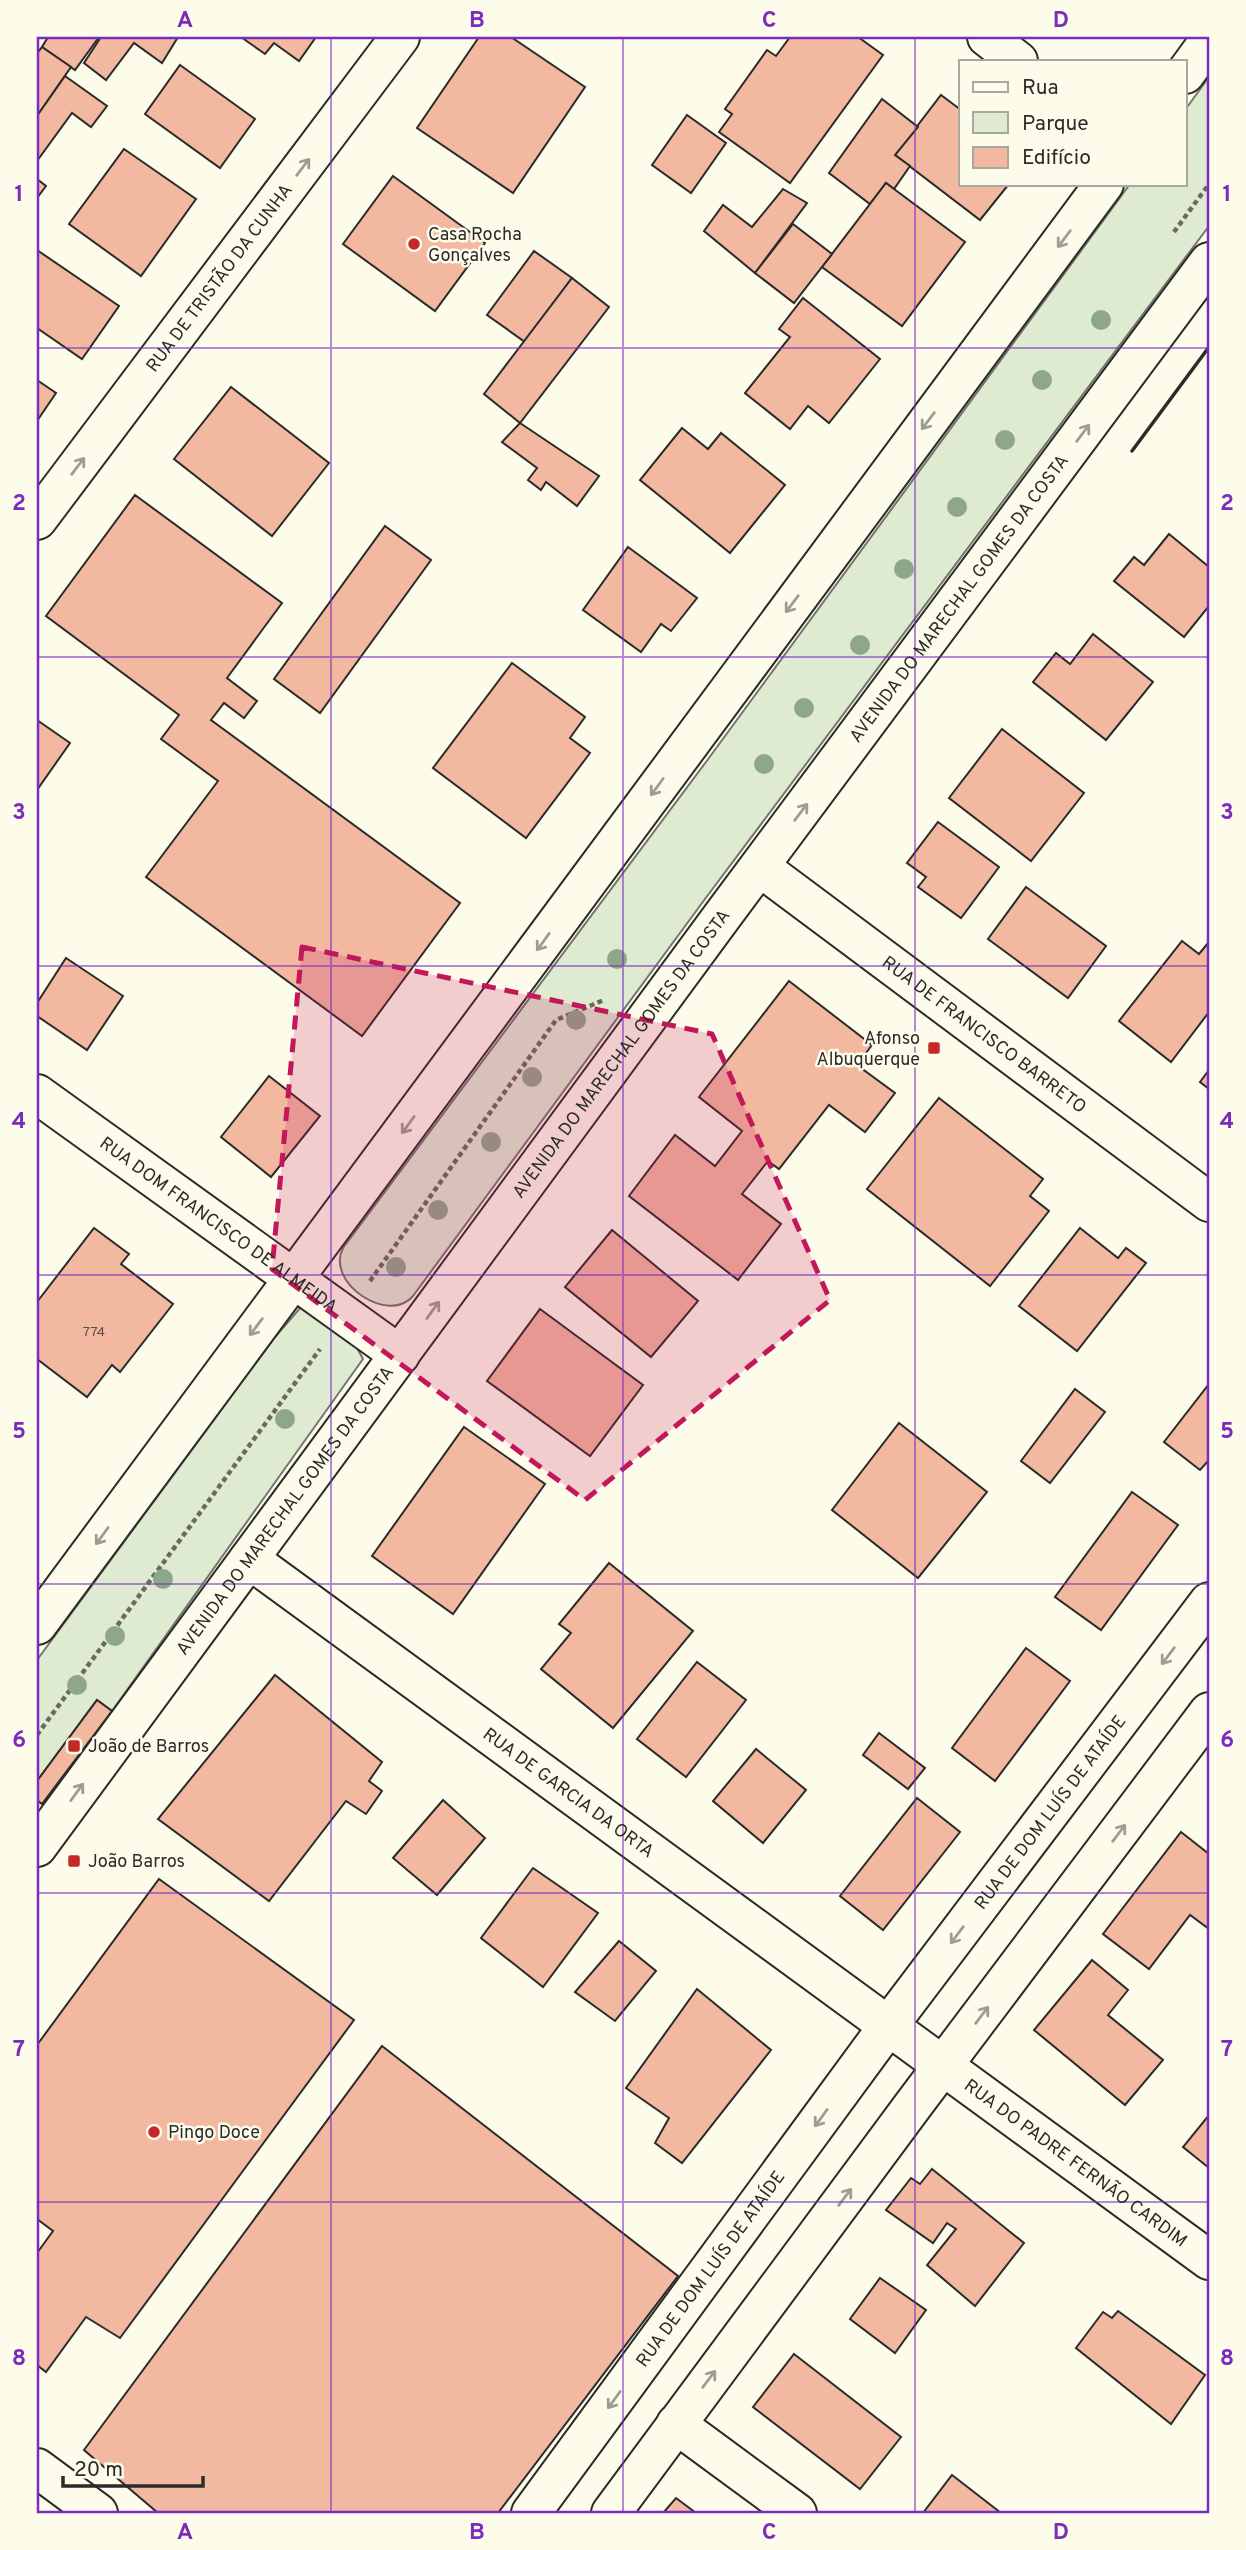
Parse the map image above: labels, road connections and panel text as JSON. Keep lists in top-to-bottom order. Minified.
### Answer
{"streets":{"street":["RUA DE TRISTÃO DA CUNHA","AVENIDA DO MARECHAL GOMES DA COSTA","RUA DE FRANCISCO BARRETO","RUA DOM FRANCISCO DE ALMEIDA","RUA DE GARCIA DA ORTA","RUA DE DOM LUÍS DE ATAÍDE","RUA DO PADRE FERNÃO CARDIM"]},"crossings":[["AVENIDA DO MARECHAL GOMES DA COSTA","RUA DE FRANCISCO BARRETO"],["AVENIDA DO MARECHAL GOMES DA COSTA","RUA DOM FRANCISCO DE ALMEIDA"],["AVENIDA DO MARECHAL GOMES DA COSTA","RUA DE GARCIA DA ORTA"],["RUA DE GARCIA DA ORTA","RUA DE DOM LUÍS DE ATAÍDE"]],"one_way":["RUA DE TRISTÃO DA CUNHA"],"places":{"other":["Casa Rocha Gonçalves","Pingo Doce"],"transit":["Afonso Albuquerque","João de Barros","João Barros"]},"house_numbers":["774"],"legend":["Rua","Parque","Edifício"],"scale_bar":"20 m","grid":{"columns":["A","B","C","D"],"rows":["1","2","3","4","5","6","7","8"]}}
